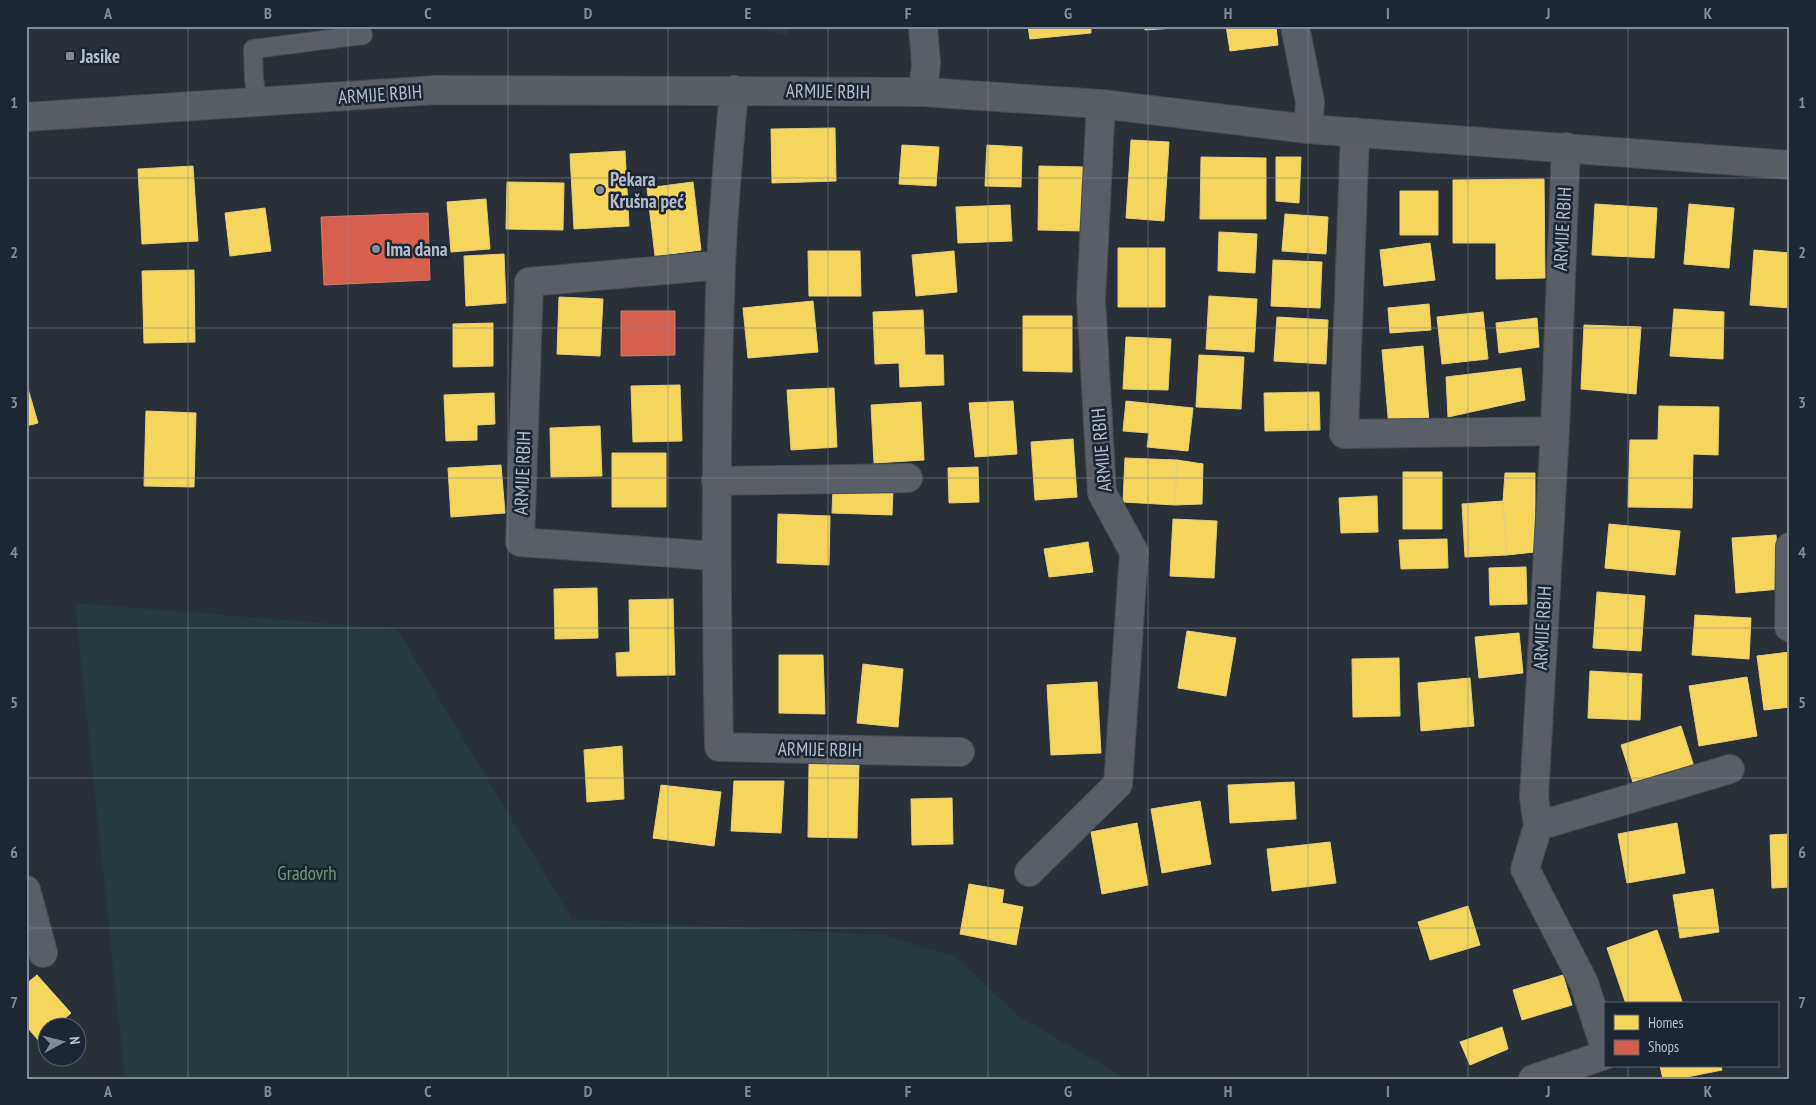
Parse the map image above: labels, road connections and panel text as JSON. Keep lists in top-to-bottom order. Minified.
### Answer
{"streets":{"main road":["ARMIJE RBIH"]},"parks":["Gradovrh"],"places":{"transit":["Jasike"],"other":["Pekara Krušna peć","Ima dana"]},"legend":["Homes","Shops"],"north":"right","grid":{"columns":["A","B","C","D","E","F","G","H","I","J","K"],"rows":["1","2","3","4","5","6","7"]}}
